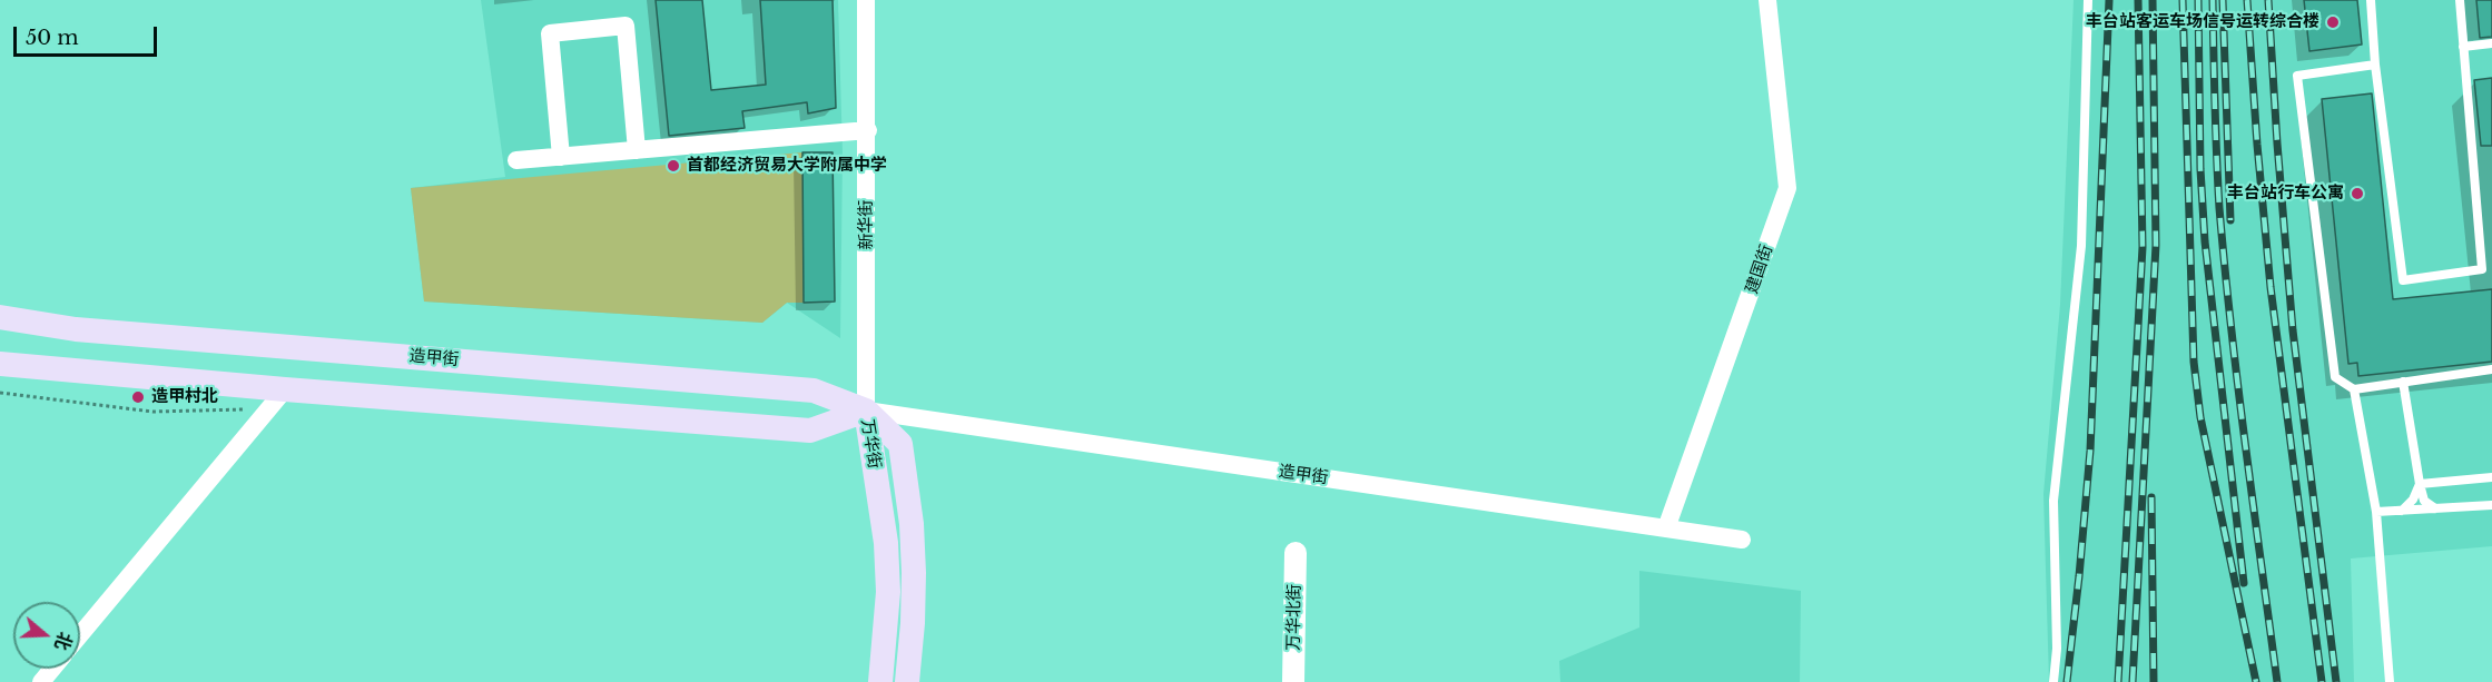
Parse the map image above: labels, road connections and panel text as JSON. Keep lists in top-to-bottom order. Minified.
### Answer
{"streets":{"main road":["造甲街","万华街"],"street":["新华街","建国街","万华北街"]},"crossings":[["新华街","造甲街"],["新华街","万华街"],["建国街","造甲街"],["造甲街","万华街"]],"places":["丰台站客运车场信号运转综合楼","首都经济贸易大学附属中学","丰台站行车公寓","造甲村北"],"scale_bar":"50 m","north":"right"}
